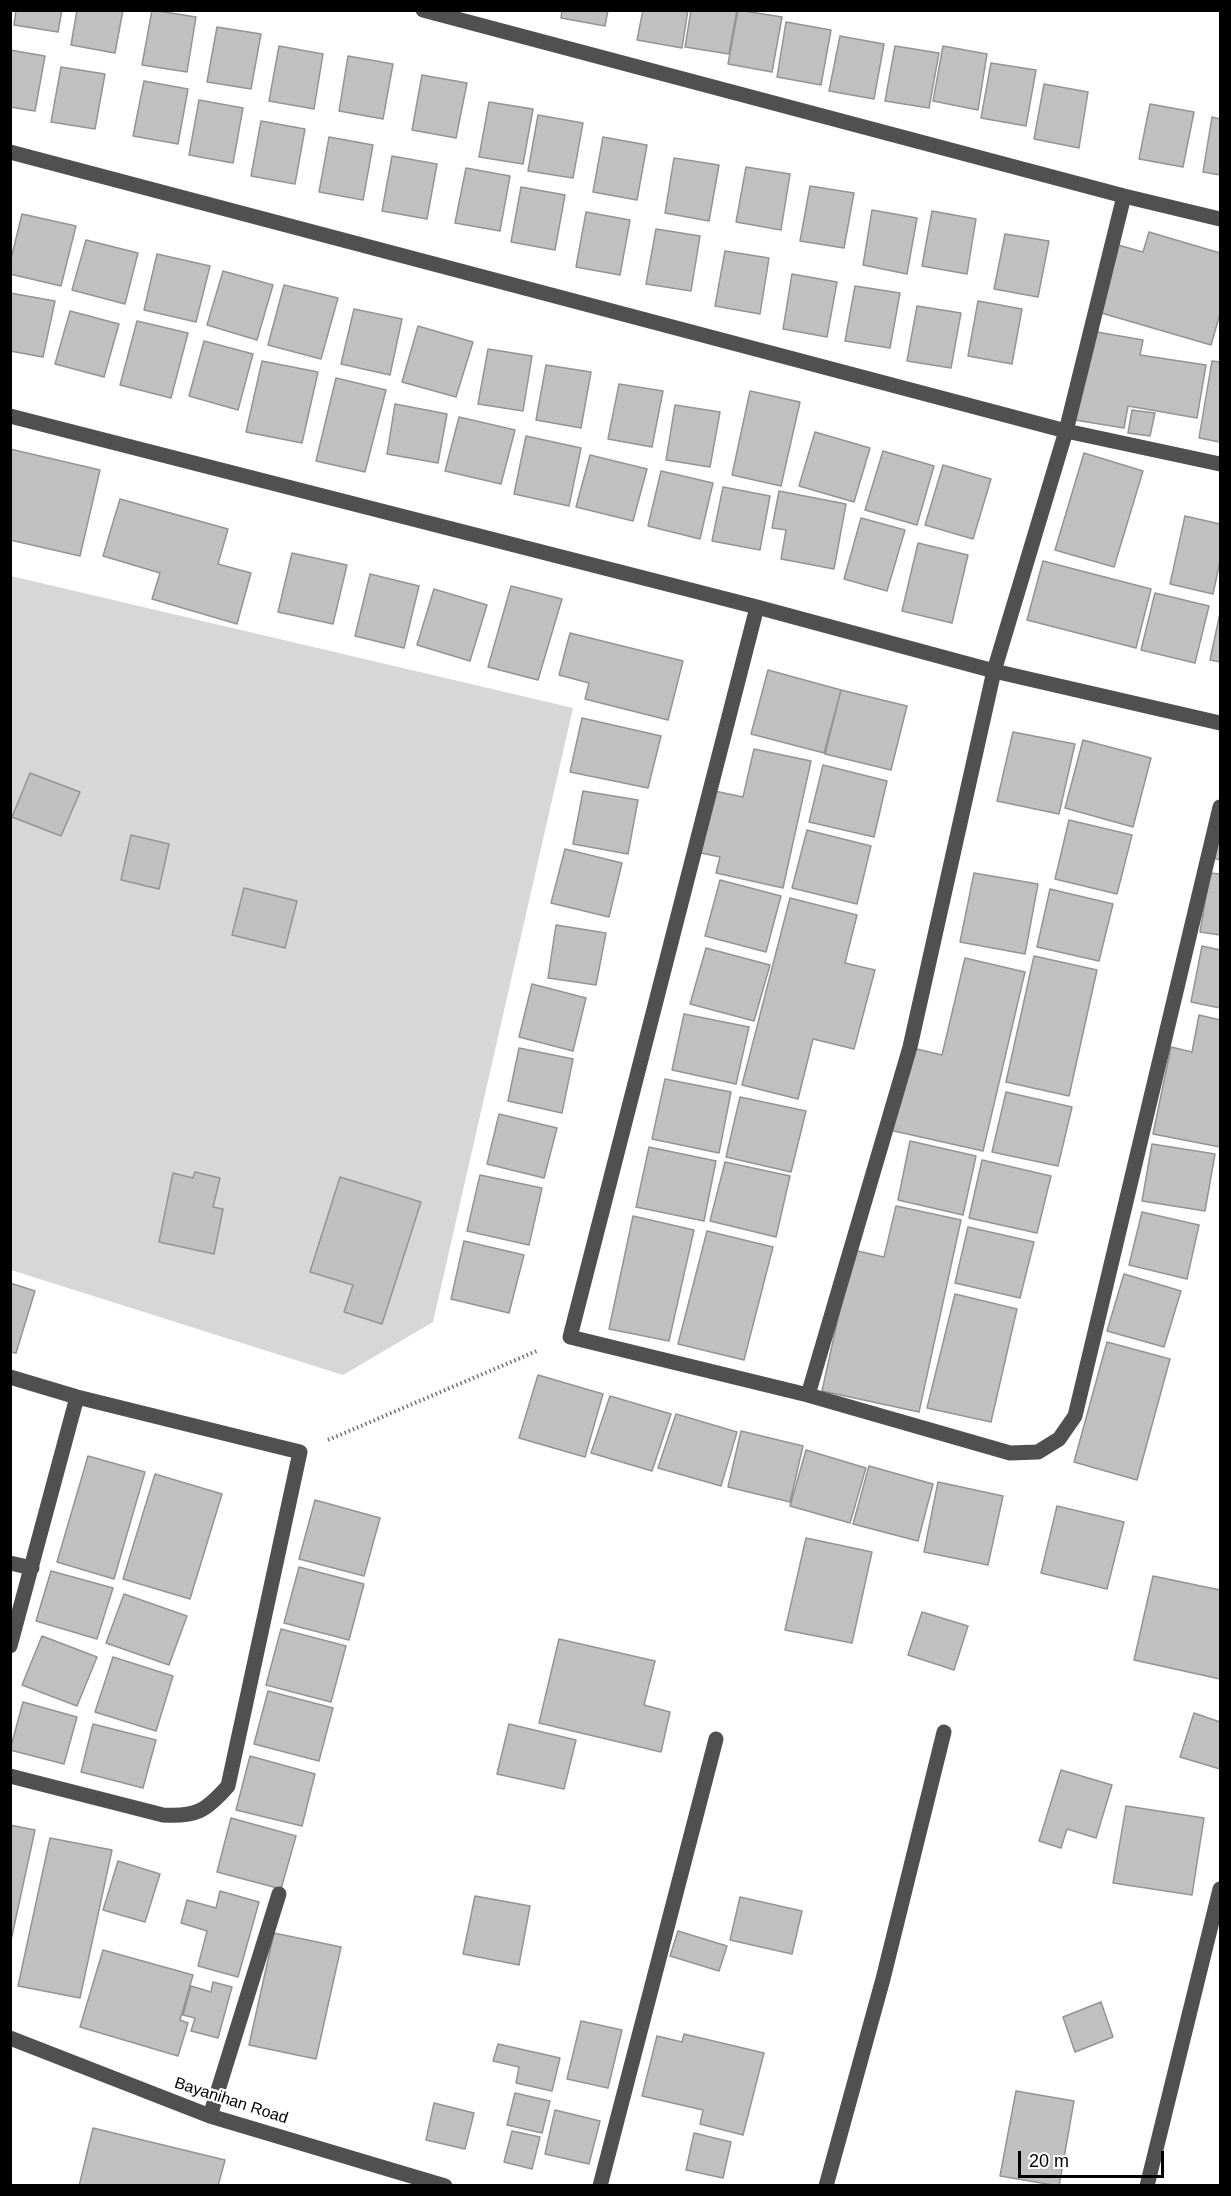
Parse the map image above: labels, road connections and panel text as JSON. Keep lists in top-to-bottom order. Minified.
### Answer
{"streets":{"street":["Bayanihan Road"]},"scale_bar":"20 m"}
